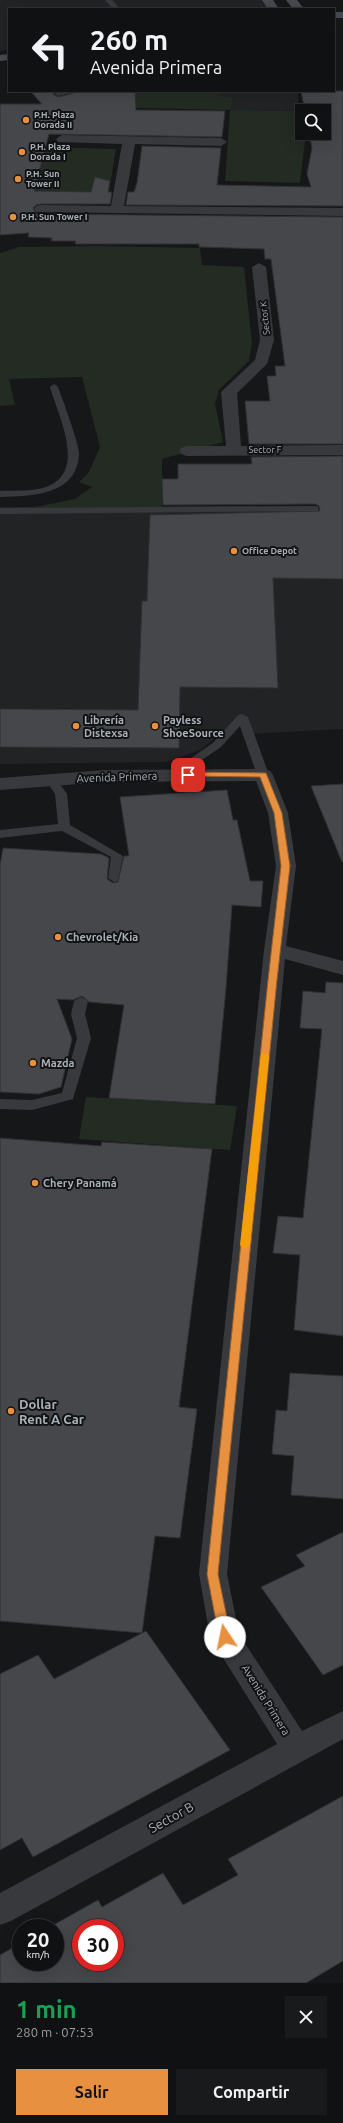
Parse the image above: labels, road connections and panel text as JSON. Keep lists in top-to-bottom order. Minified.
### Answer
{"streets":{"street":["Sector K","Sector F","Avenida Primera","Sector B"]},"crossings":[["Sector K","Sector F"],["Avenida Primera","Sector B"]],"places":["P.H. Plaza Dorada II","P.H. Plaza Dorada I","P.H. Sun Tower II","P.H. Sun Tower I","Office Depot","Librería Distexsa","Payless ShoeSource","Chevrolet/Kia","Mazda","Chery Panamá","Dollar Rent A Car"],"page":{"turn":["260 m","Avenida Primera"],"speed":"20 km/h","limit":"30","heading":["1 min","280 m · 07:53"],"buttons":["Salir","Compartir"]}}
